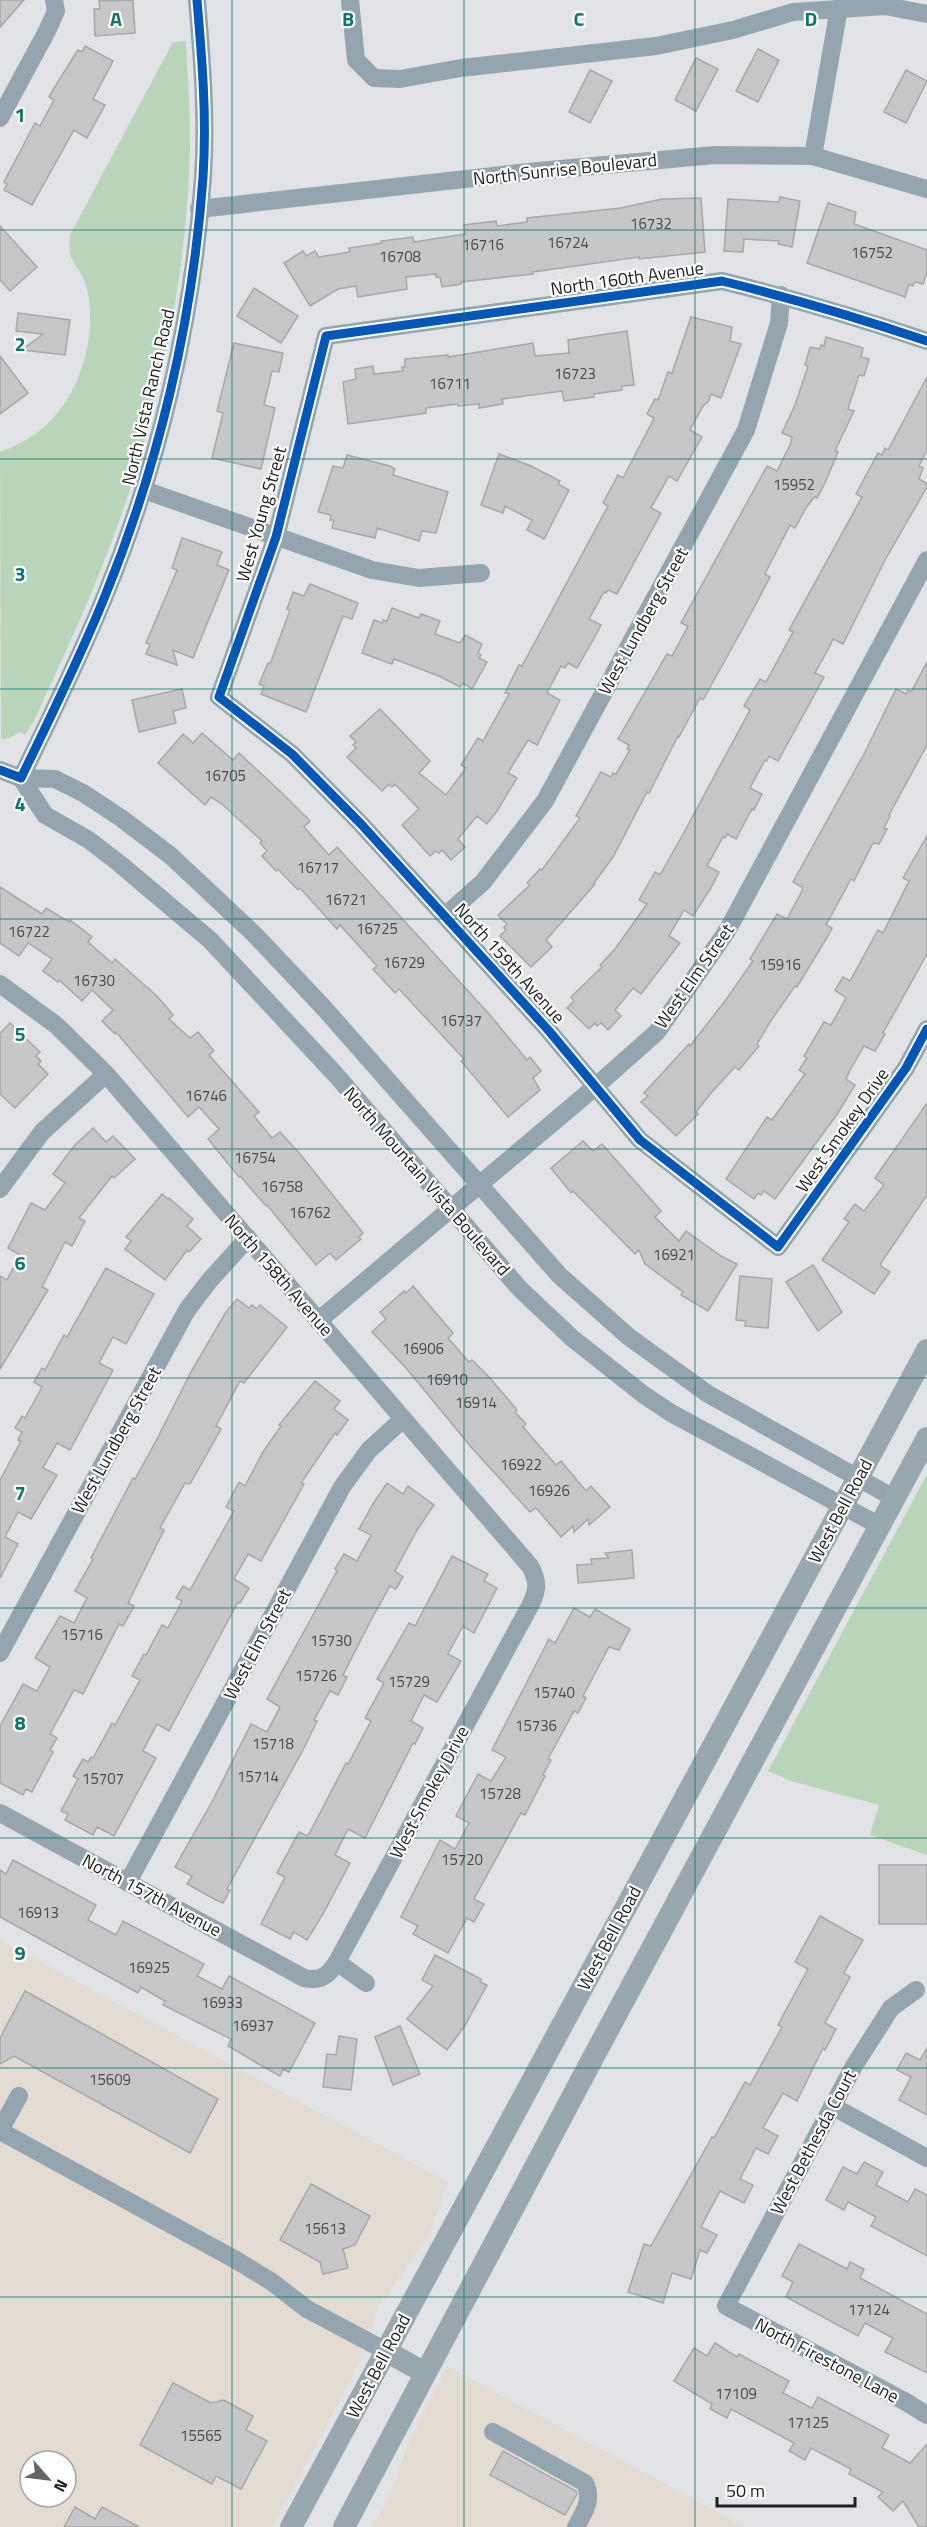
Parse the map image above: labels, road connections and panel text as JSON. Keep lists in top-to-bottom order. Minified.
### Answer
{"streets":{"main road":["West Bell Road"],"street":["North Sunrise Boulevard","North 160th Avenue","North Vista Ranch Road","West Young Street","West Lundberg Street","North 159th Avenue","West Elm Street","West Smokey Drive","North Mountain Vista Boulevard","North 158th Avenue","North 157th Avenue","West Bethesda Court","North Firestone Lane"]},"crossings":[["North Sunrise Boulevard","North Vista Ranch Road"],["North 160th Avenue","West Young Street"],["North 160th Avenue","West Lundberg Street"],["North Vista Ranch Road","North Mountain Vista Boulevard"],["West Young Street","North 159th Avenue"],["West Lundberg Street","North 159th Avenue"],["West Lundberg Street","North 158th Avenue"],["North 159th Avenue","West Elm Street"],["North 159th Avenue","West Smokey Drive"],["West Elm Street","North Mountain Vista Boulevard"],["West Elm Street","North 158th Avenue"],["West Elm Street","North 157th Avenue"],["West Smokey Drive","North 158th Avenue"],["West Smokey Drive","North 157th Avenue"],["North Mountain Vista Boulevard","West Bell Road"],["West Bethesda Court","North Firestone Lane"]],"house_numbers":["16732","16724","16716","16752","16708","16723","16711","15952","16705","16717","16721","16725","16722","16729","15916","16730","16737","16746","16754","16758","16762","16921","16906","16910","16914","16922","16926","15716","15730","15726","15729","15740","15736","15718","15714","15707","15728","15720","16913","16925","16933","16937","15609","15613","17124","17109","17125","15565"],"scale_bar":"50 m","north":"bottom right","grid":{"columns":["A","B","C","D"],"rows":["1","2","3","4","5","6","7","8","9"]}}
